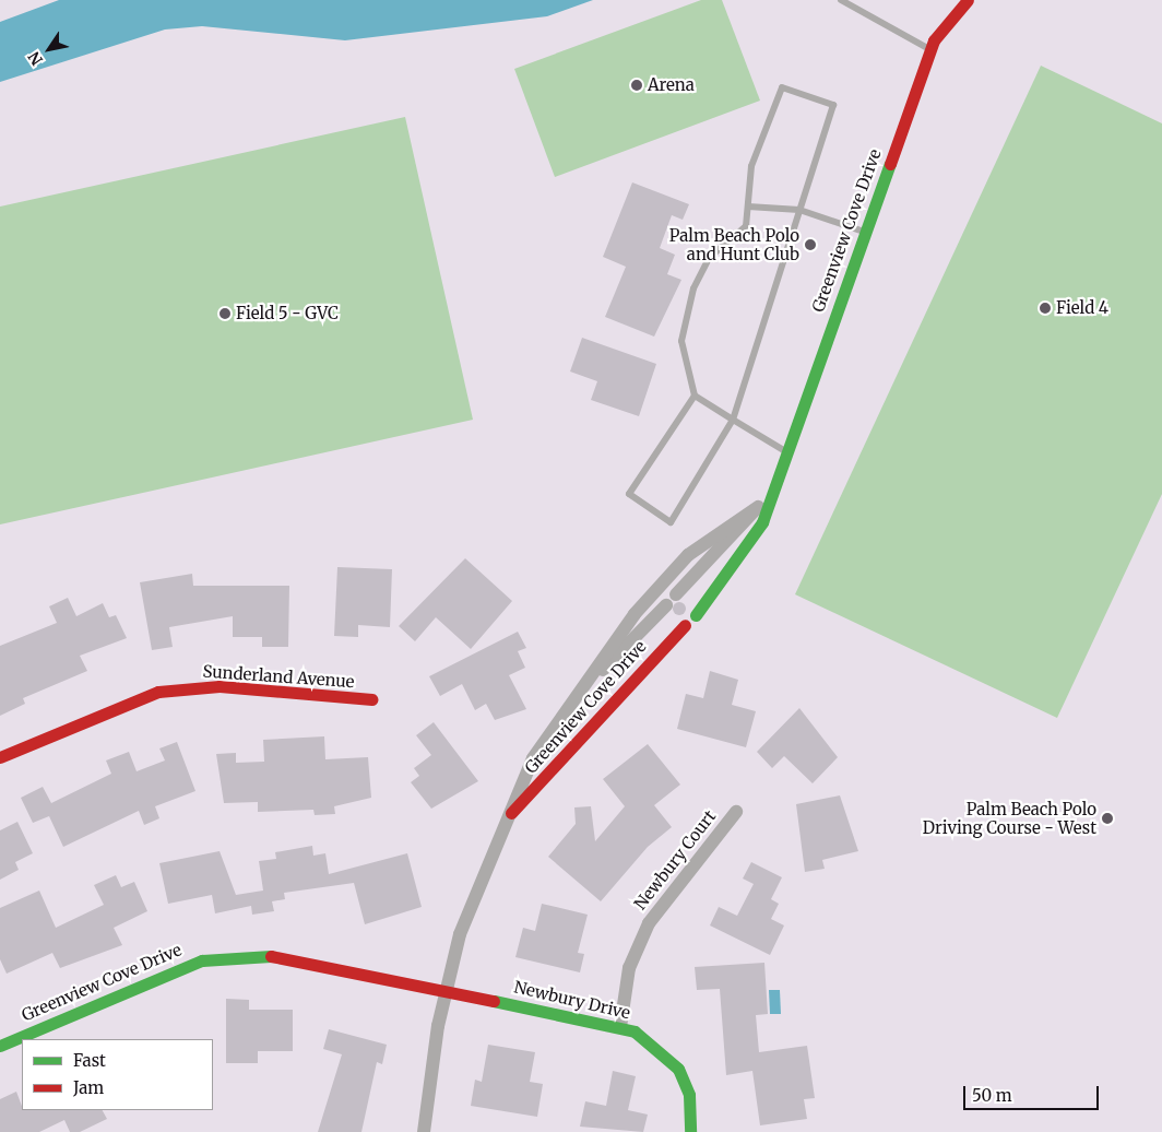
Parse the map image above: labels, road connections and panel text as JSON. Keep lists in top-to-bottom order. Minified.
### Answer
{"streets":{"street":["Greenview Cove Drive","Sunderland Avenue","Newbury Court","Newbury Drive"]},"crossings":[["Greenview Cove Drive","Newbury Drive"],["Newbury Court","Newbury Drive"]],"places":["Arena","Palm Beach Polo and Hunt Club","Field 4","Field 5 - GVC","Palm Beach Polo Driving Course - West"],"legend":["Fast","Jam"],"scale_bar":"50 m","north":"bottom left"}
